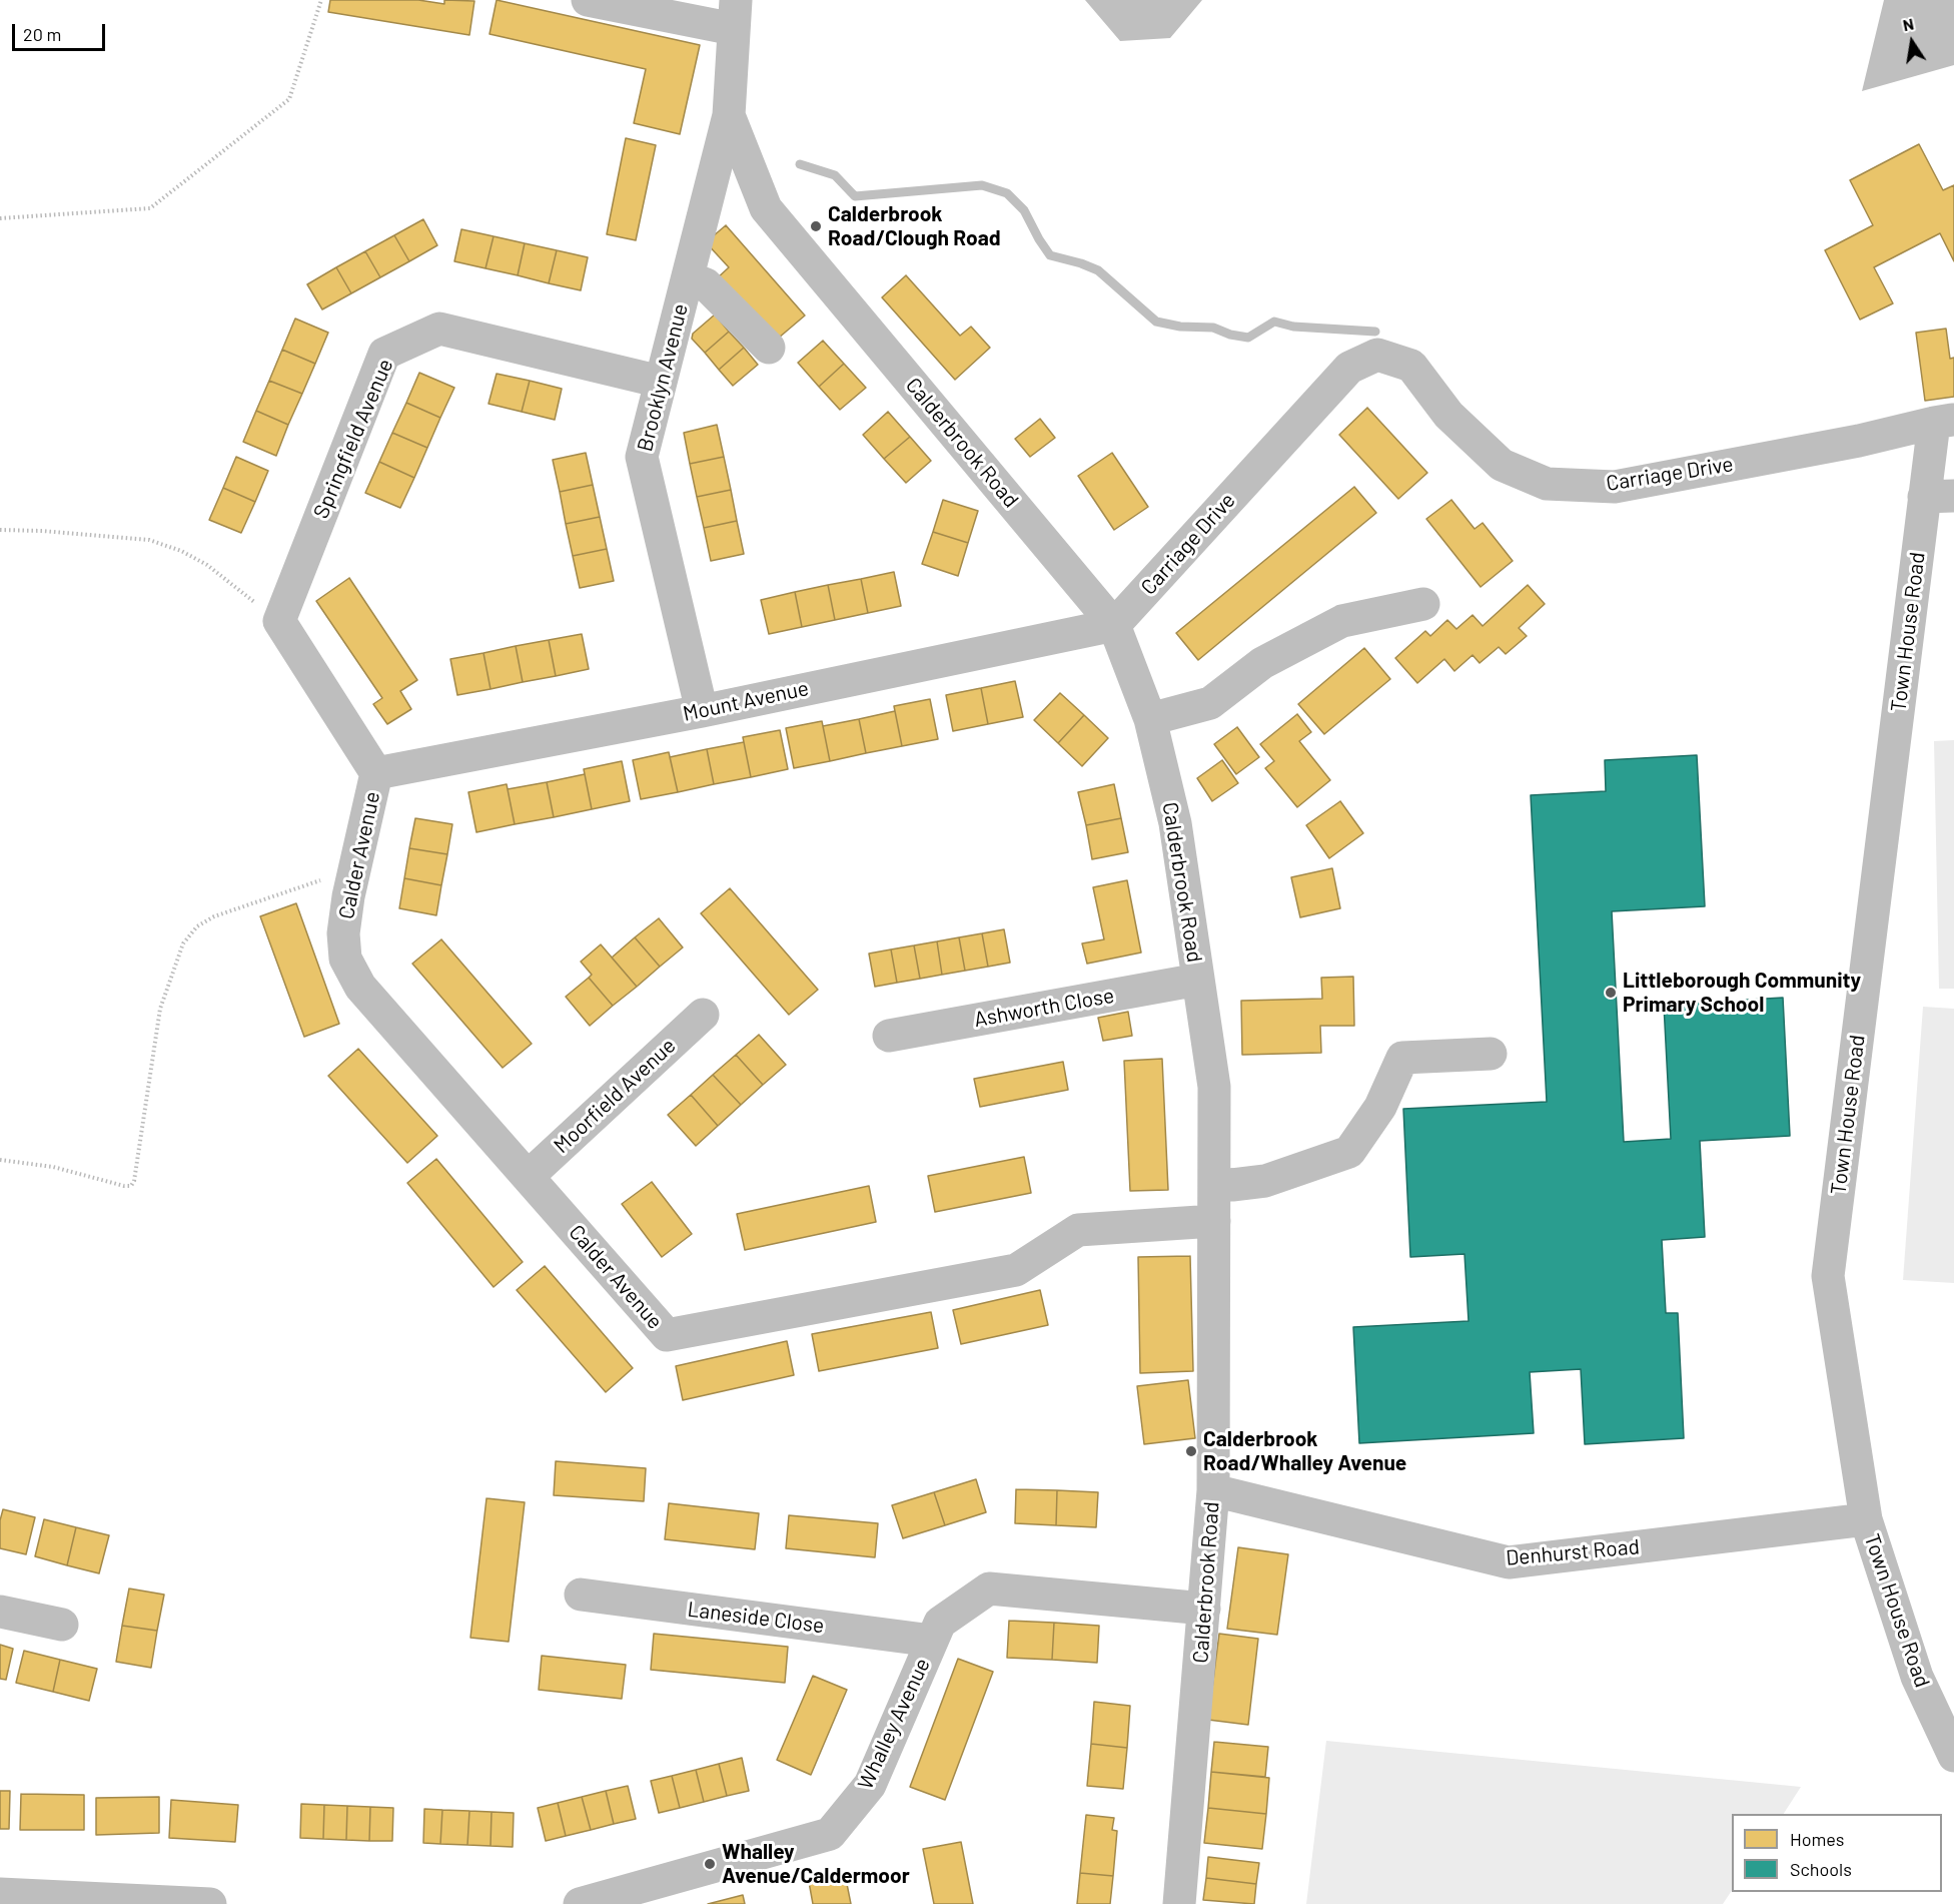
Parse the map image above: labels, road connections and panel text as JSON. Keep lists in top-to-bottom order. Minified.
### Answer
{"streets":{"street":["Brooklyn Avenue","Springfield Avenue","Calderbrook Road","Carriage Drive","Town House Road","Mount Avenue","Calder Avenue","Ashworth Close","Moorfield Avenue","Denhurst Road","Laneside Close","Whalley Avenue"]},"crossings":[["Brooklyn Avenue","Springfield Avenue"],["Brooklyn Avenue","Calderbrook Road"],["Brooklyn Avenue","Mount Avenue"],["Calderbrook Road","Carriage Drive"],["Calderbrook Road","Mount Avenue"],["Calderbrook Road","Calder Avenue"],["Calderbrook Road","Ashworth Close"],["Calderbrook Road","Denhurst Road"],["Calderbrook Road","Whalley Avenue"],["Carriage Drive","Town House Road"],["Carriage Drive","Mount Avenue"],["Town House Road","Denhurst Road"],["Mount Avenue","Calder Avenue"],["Calder Avenue","Moorfield Avenue"],["Laneside Close","Whalley Avenue"]],"places":["Calderbrook Road/Clough Road","Littleborough Community Primary School","Calderbrook Road/Whalley Avenue","Whalley Avenue/Caldermoor"],"legend":["Homes","Schools"],"scale_bar":"20 m","north":"top"}
